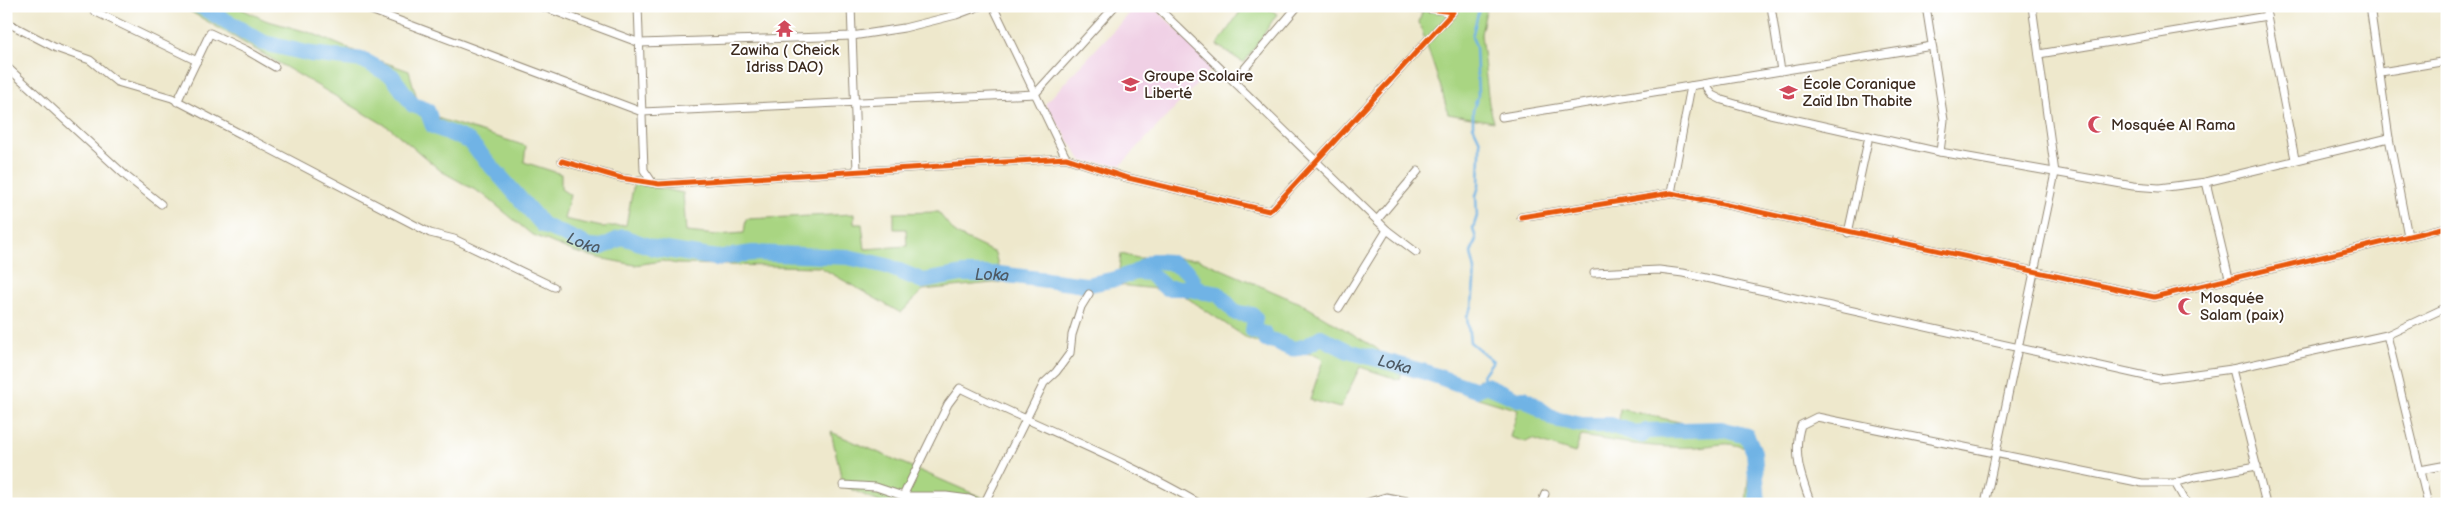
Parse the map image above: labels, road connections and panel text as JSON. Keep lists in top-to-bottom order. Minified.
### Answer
{"water":["Loka"],"places":{"temple":["Zawiha ( Cheick Idriss DAO)"],"school or university":["Groupe Scolaire Liberté","École Coranique Zaïd Ibn Thabite"],"mosque":["Mosquée Al Rama","Mosquée Salam (paix)"]}}
